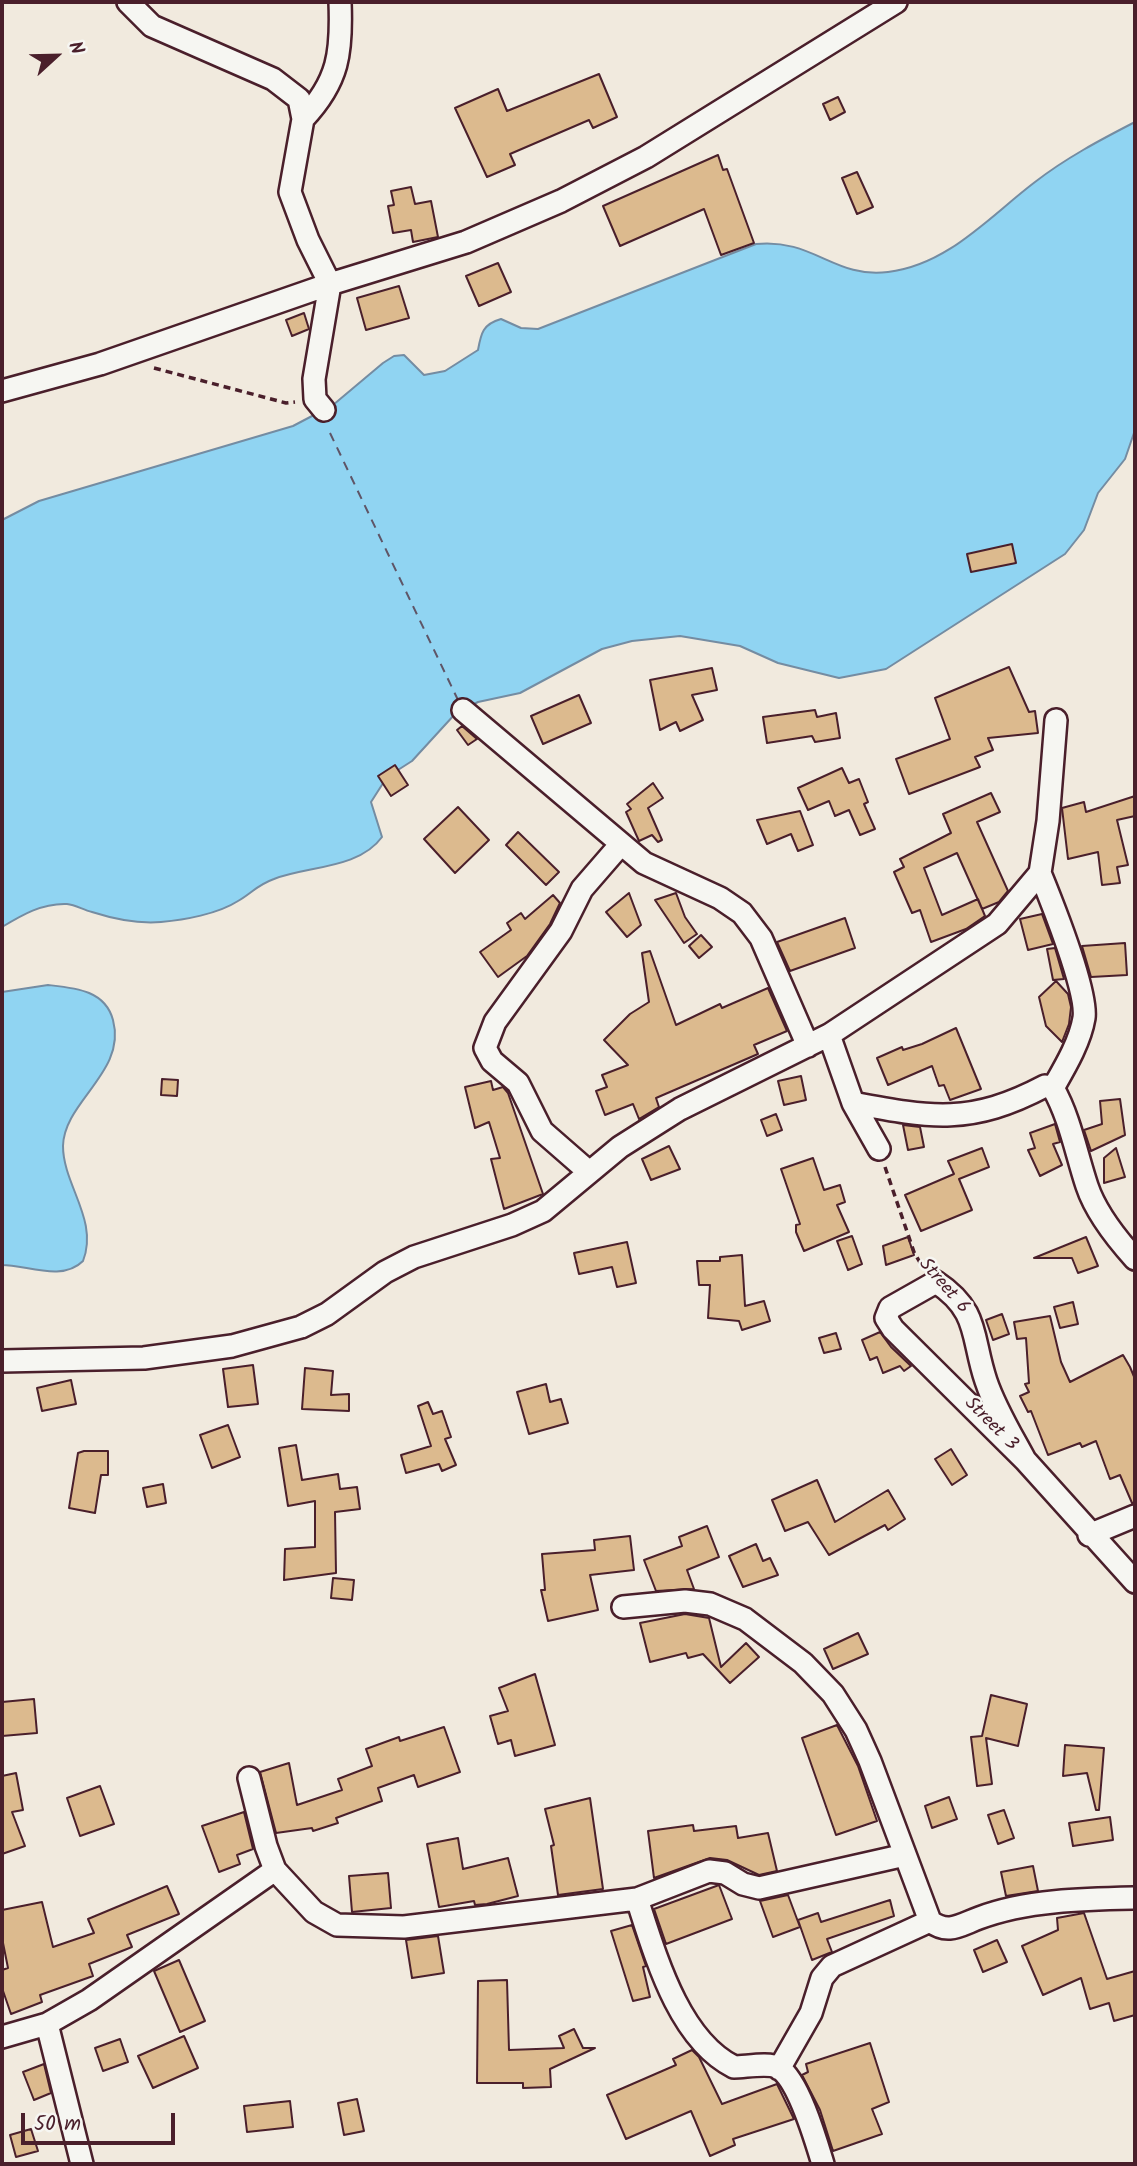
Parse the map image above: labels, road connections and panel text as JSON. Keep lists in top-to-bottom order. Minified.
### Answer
{"streets":{"street":["Street 6","Street 3"]},"crossings":[["Street 6","Street 3"]],"scale_bar":"50 m","north":"right"}
